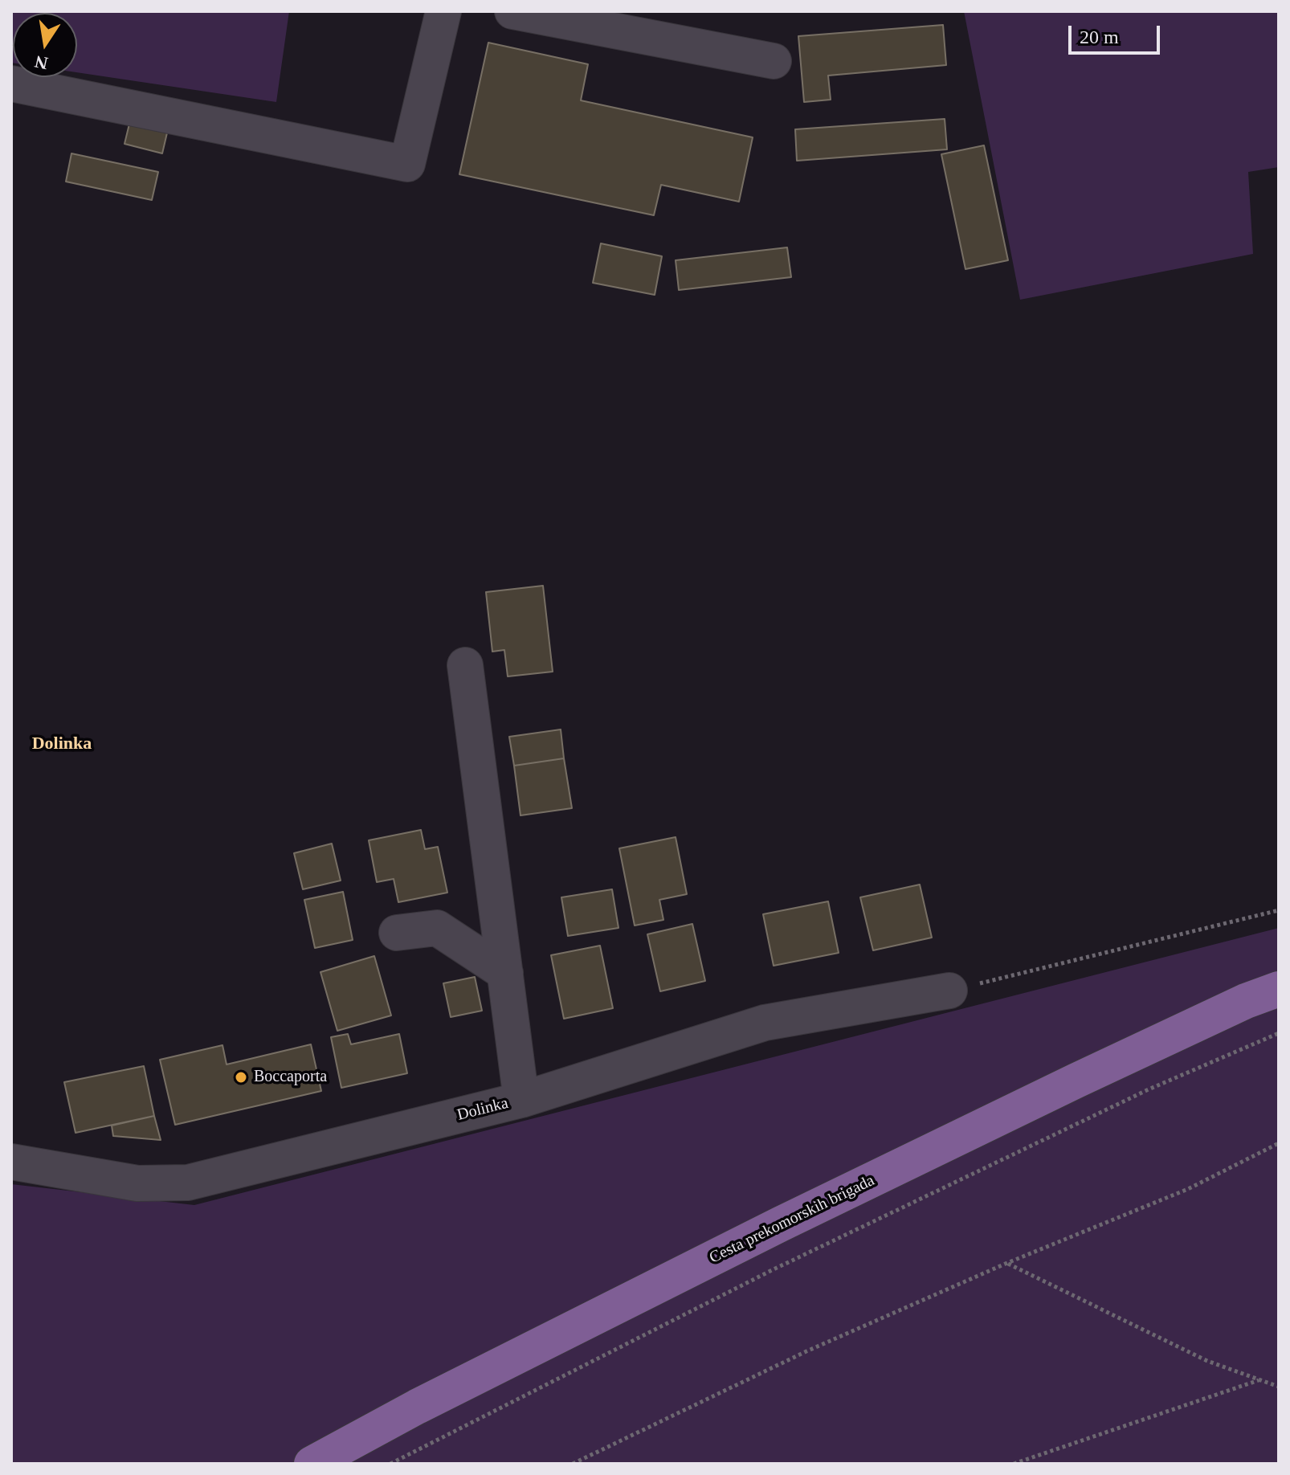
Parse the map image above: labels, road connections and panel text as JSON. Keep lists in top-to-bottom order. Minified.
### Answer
{"streets":{"main road":["Cesta prekomorskih brigada"],"street":["Dolinka"]},"districts":["Dolinka"],"places":["Boccaporta"],"scale_bar":"20 m","north":"bottom"}
